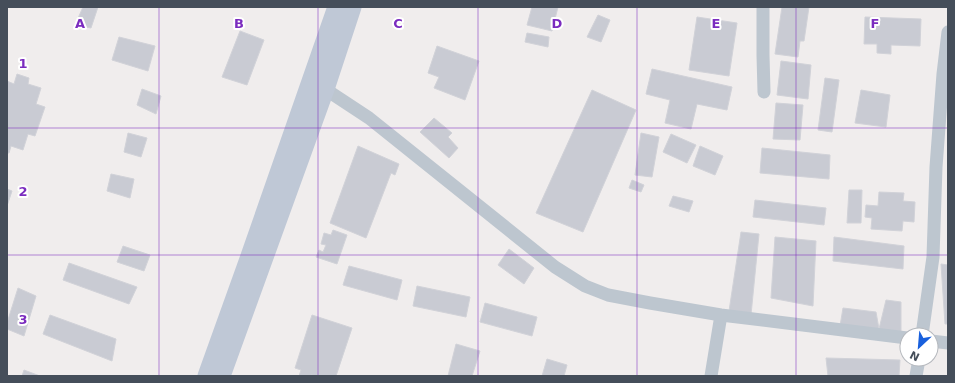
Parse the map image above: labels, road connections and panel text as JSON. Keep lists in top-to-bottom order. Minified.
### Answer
{"north":"bottom left","grid":{"columns":["A","B","C","D","E","F"],"rows":["1","2","3"]}}
